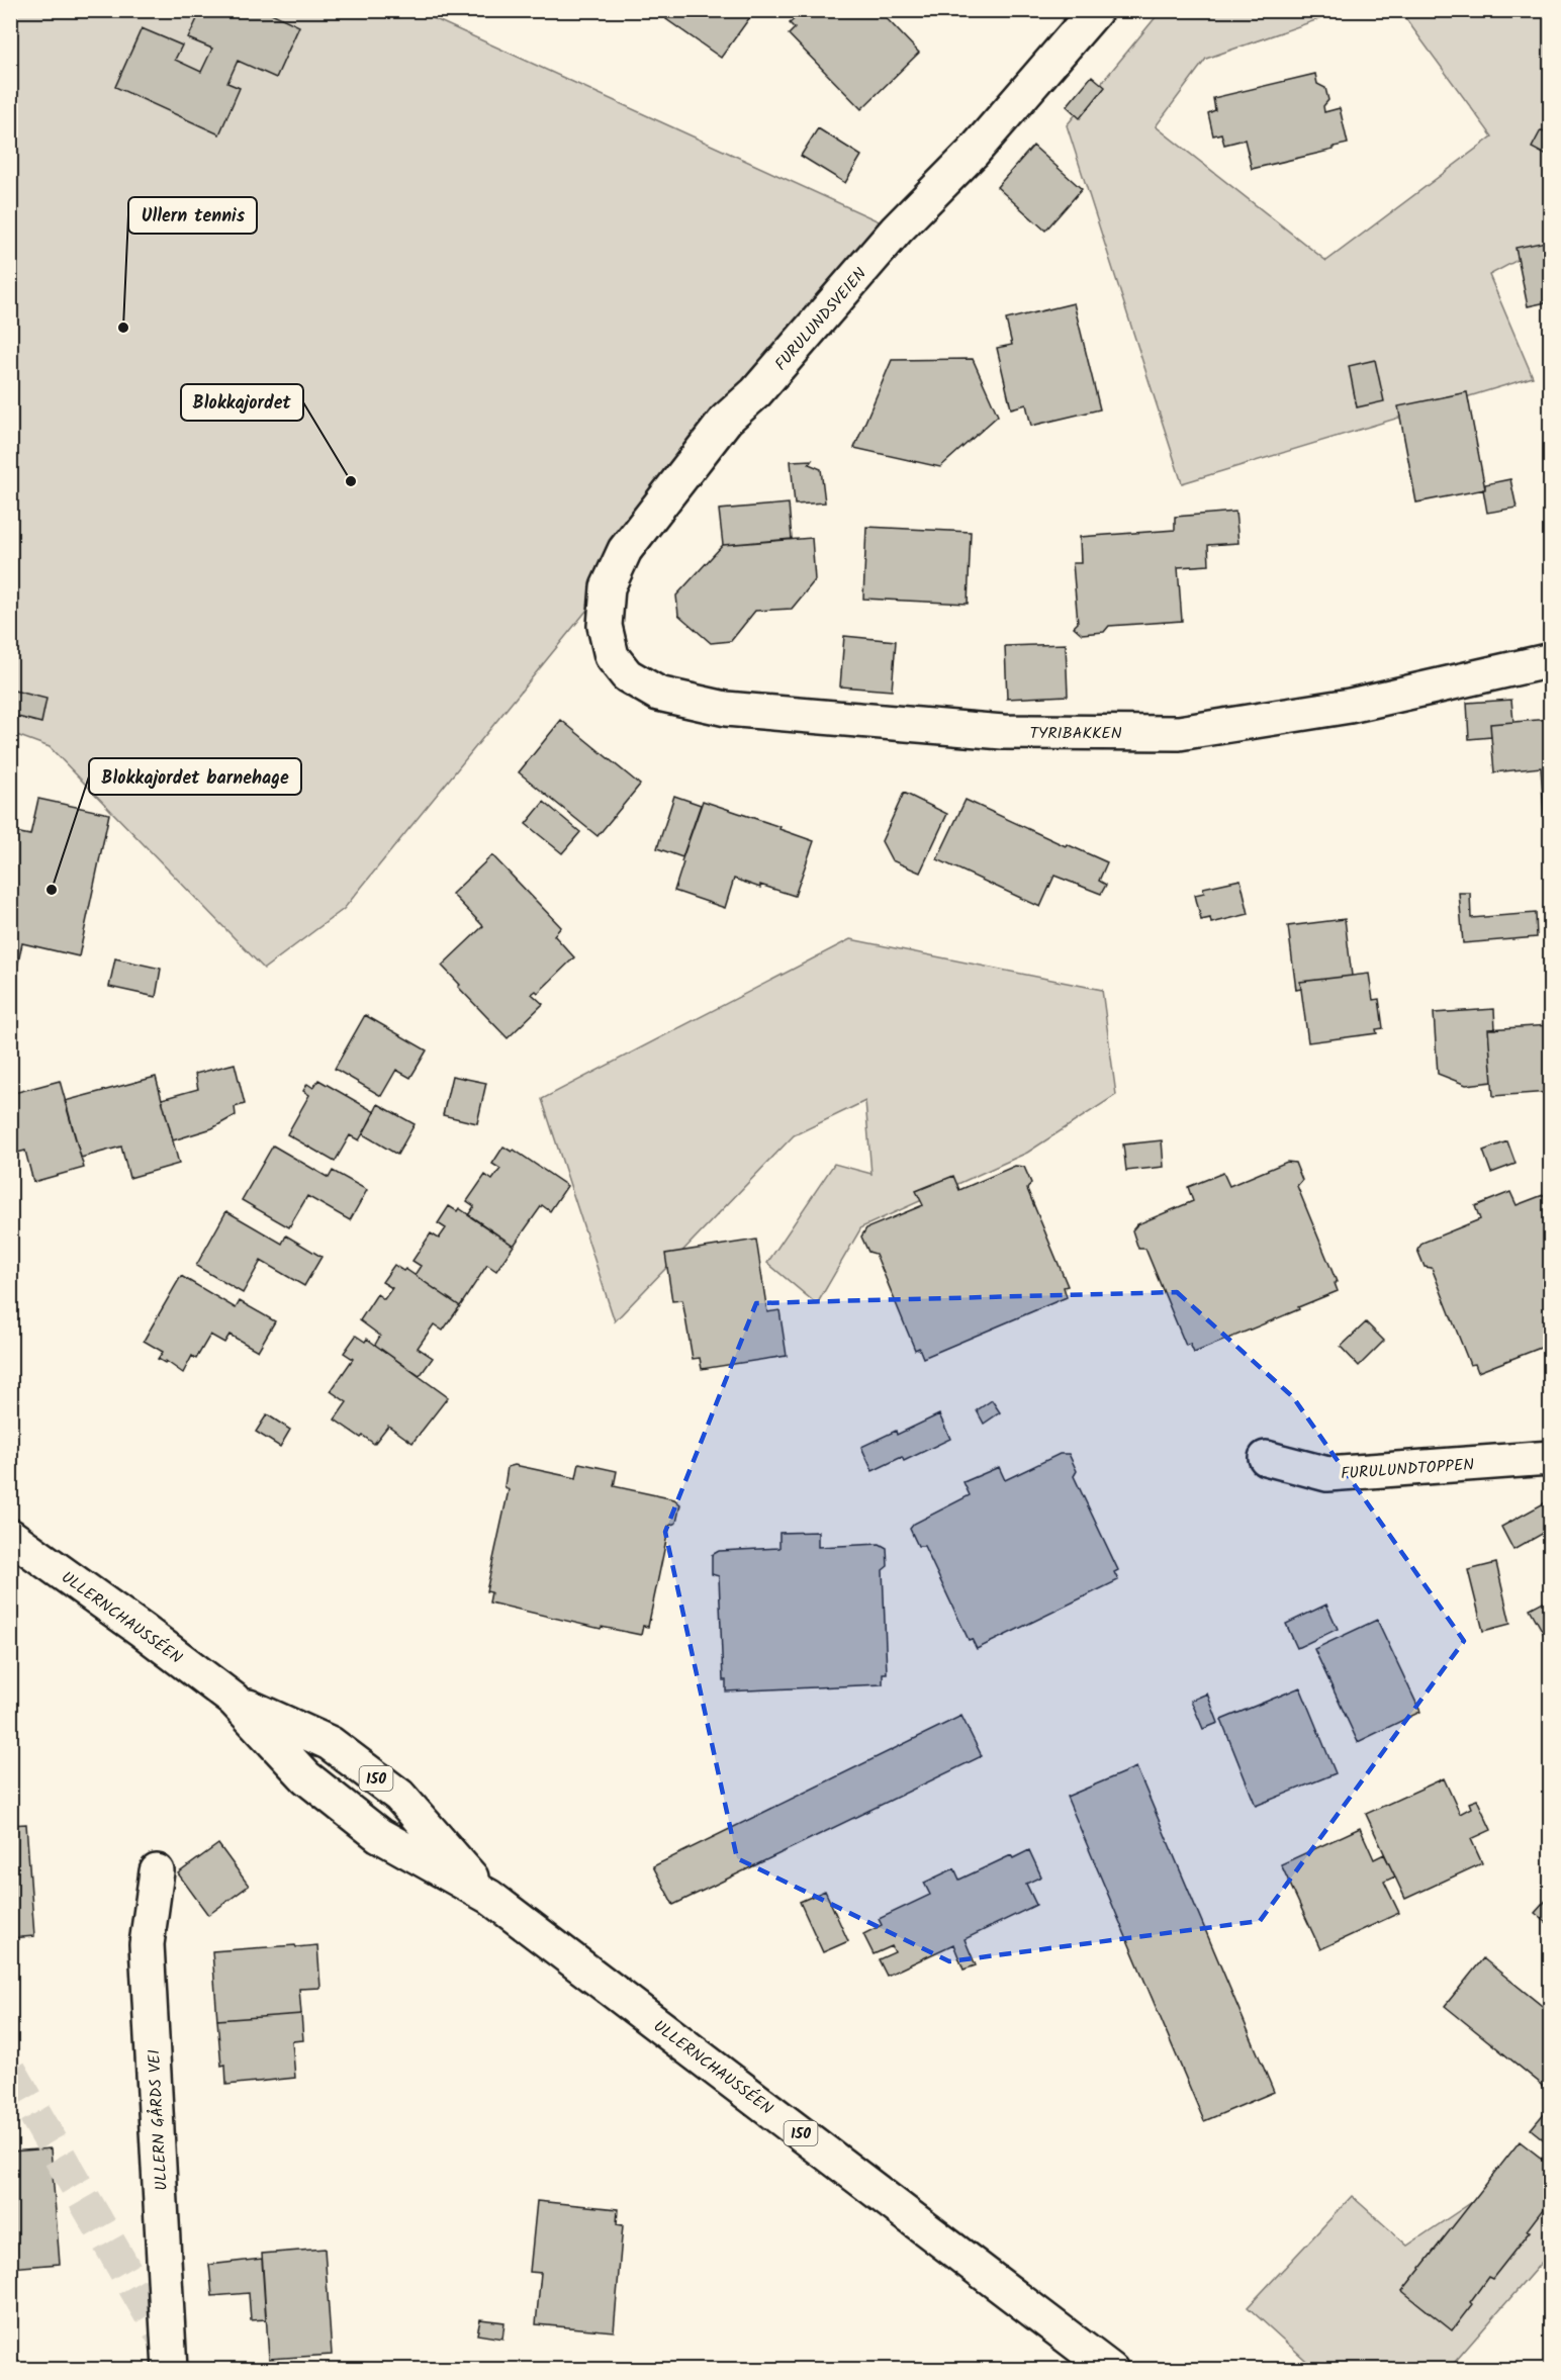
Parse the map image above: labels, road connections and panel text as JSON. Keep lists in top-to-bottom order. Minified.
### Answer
{"streets":{"street":["FURULUNDSVEIEN","TYRIBAKKEN","FURULUNDTOPPEN","ULLERNCHAUSSÉEN","150","ULLERN GÅRDS VEI"]},"crossings":[["FURULUNDSVEIEN","TYRIBAKKEN"]],"places":["Ullern tennis","Blokkajordet","Blokkajordet barnehage"]}
